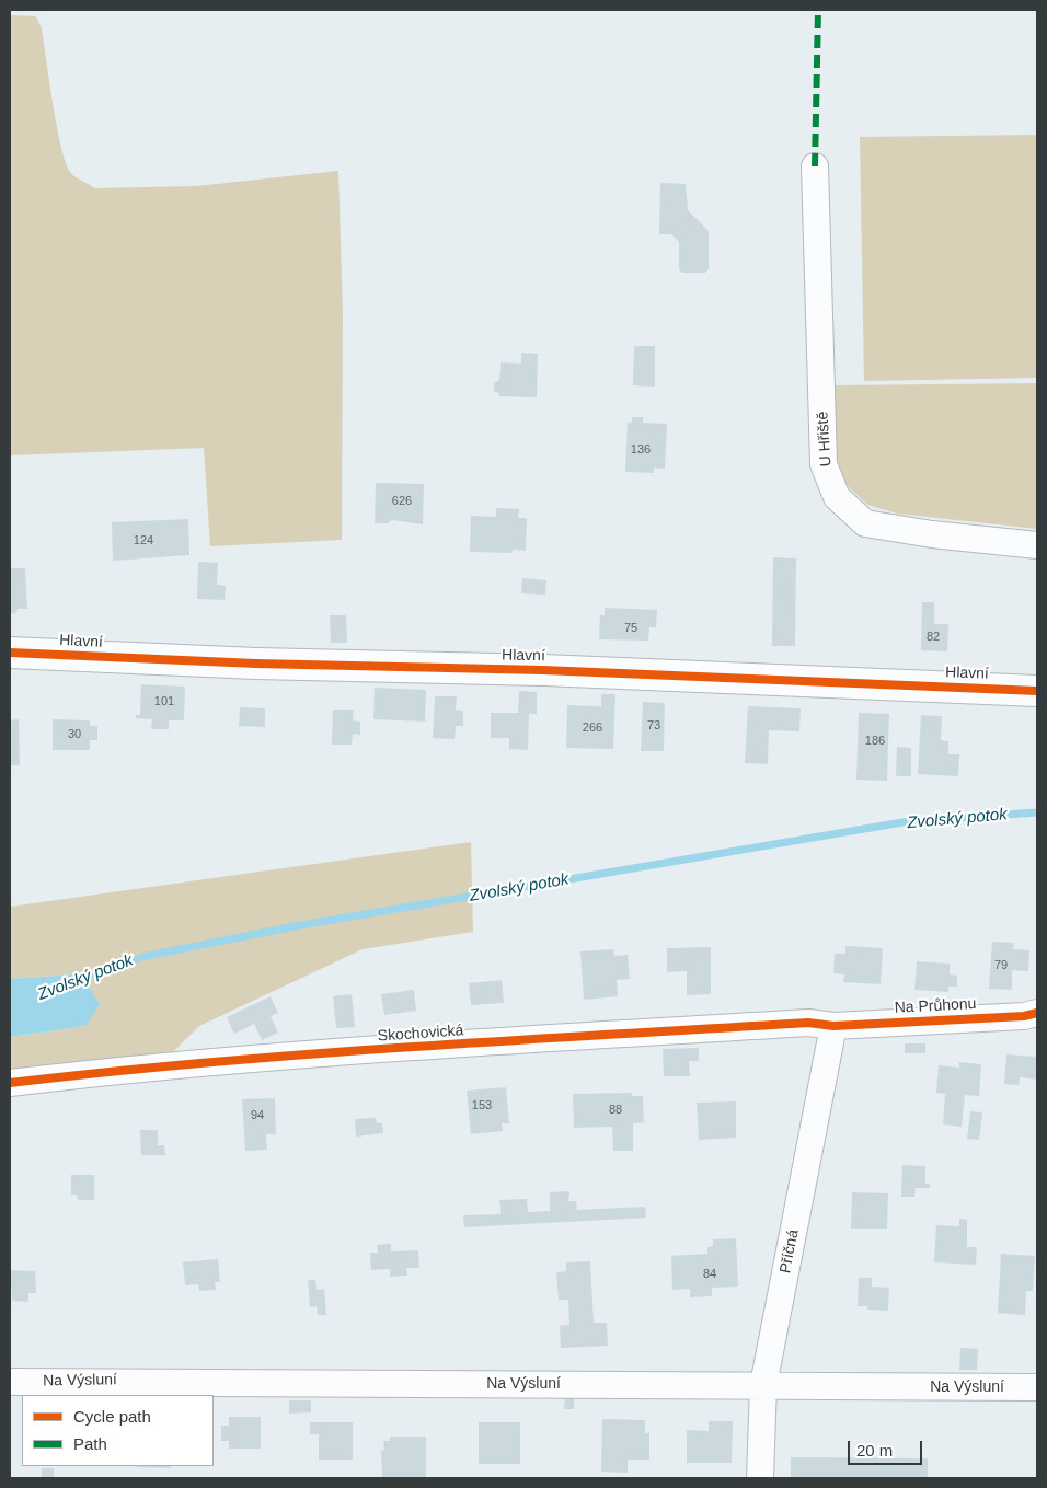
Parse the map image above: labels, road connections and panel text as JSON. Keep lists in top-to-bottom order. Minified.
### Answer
{"streets":{"street":["U Hřiště","Hlavní","Na Průhonu","Skochovická","Příčná","Na Výsluní"]},"crossings":[["Na Průhonu","Skochovická"],["Na Průhonu","Příčná"],["Skochovická","Příčná"],["Příčná","Na Výsluní"]],"water":["Zvolský potok"],"house_numbers":["136","626","124","75","82","101","73","266","30","186","79","153","88","94","84"],"legend":["Cycle path","Path"],"scale_bar":"20 m"}
